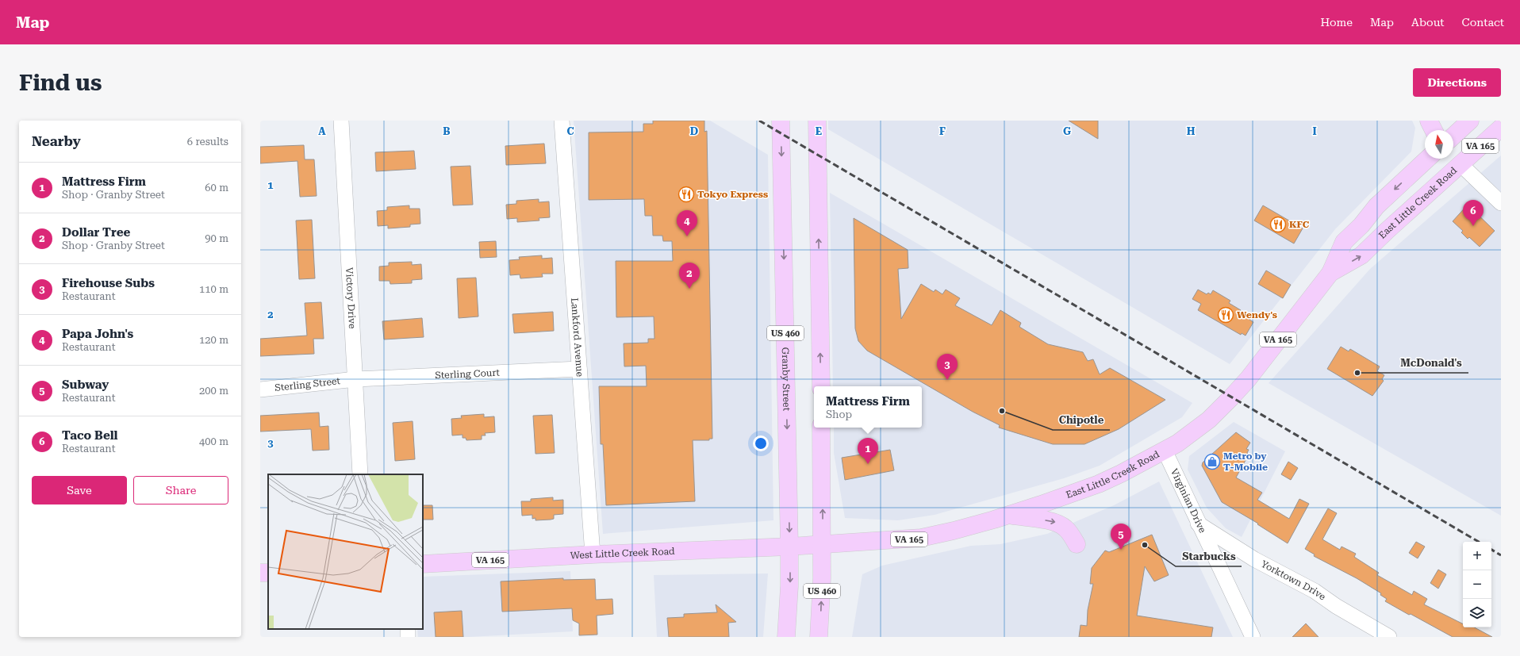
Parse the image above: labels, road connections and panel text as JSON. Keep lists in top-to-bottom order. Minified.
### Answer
{"streets":{"main road":["VA 165","East Little Creek Road","US 460","Granby Street","West Little Creek Road"],"street":["Victory Drive","Lankford Avenue","Sterling Court","Sterling Street","Virginian Drive","Yorktown Drive"]},"crossings":[["East Little Creek Road","US 460"],["East Little Creek Road","Virginian Drive"],["East Little Creek Road","West Little Creek Road"],["Victory Drive","Sterling Court"],["Victory Drive","Sterling Street"],["US 460","West Little Creek Road"],["Lankford Avenue","Sterling Court"],["Lankford Avenue","West Little Creek Road"],["Sterling Court","Sterling Street"],["Granby Street","West Little Creek Road"],["Virginian Drive","Yorktown Drive"]],"places":{"restaurant":["Tokyo Express","KFC","Wendy's"],"other":["McDonald's","Chipotle","Starbucks"],"shop":["Metro by T-Mobile"]},"north":"top","page":{"header":"Map","nav":["Home","Map","About","Contact"],"buttons":["Directions",["Save","Share"]],"title":"Find us","heading":["Nearby","6 results"],"list":[{"mark":"1","name":"Mattress Firm","note":"Shop · Granby Street","value":"60 m"},{"mark":"2","name":"Dollar Tree","note":"Shop · Granby Street","value":"90 m"},{"mark":"3","name":"Firehouse Subs","note":"Restaurant","value":"110 m"},{"mark":"4","name":"Papa John's","note":"Restaurant","value":"120 m"},{"mark":"5","name":"Subway","note":"Restaurant","value":"200 m"},{"mark":"6","name":"Taco Bell","note":"Restaurant","value":"400 m"}],"pins":["6","4","2","3","1","5"],"popup":["Mattress Firm","Shop"],"map_buttons":["+","−"]},"grid":{"columns":["A","B","C","D","E","F","G","H","I"],"rows":["1","2","3"]}}
